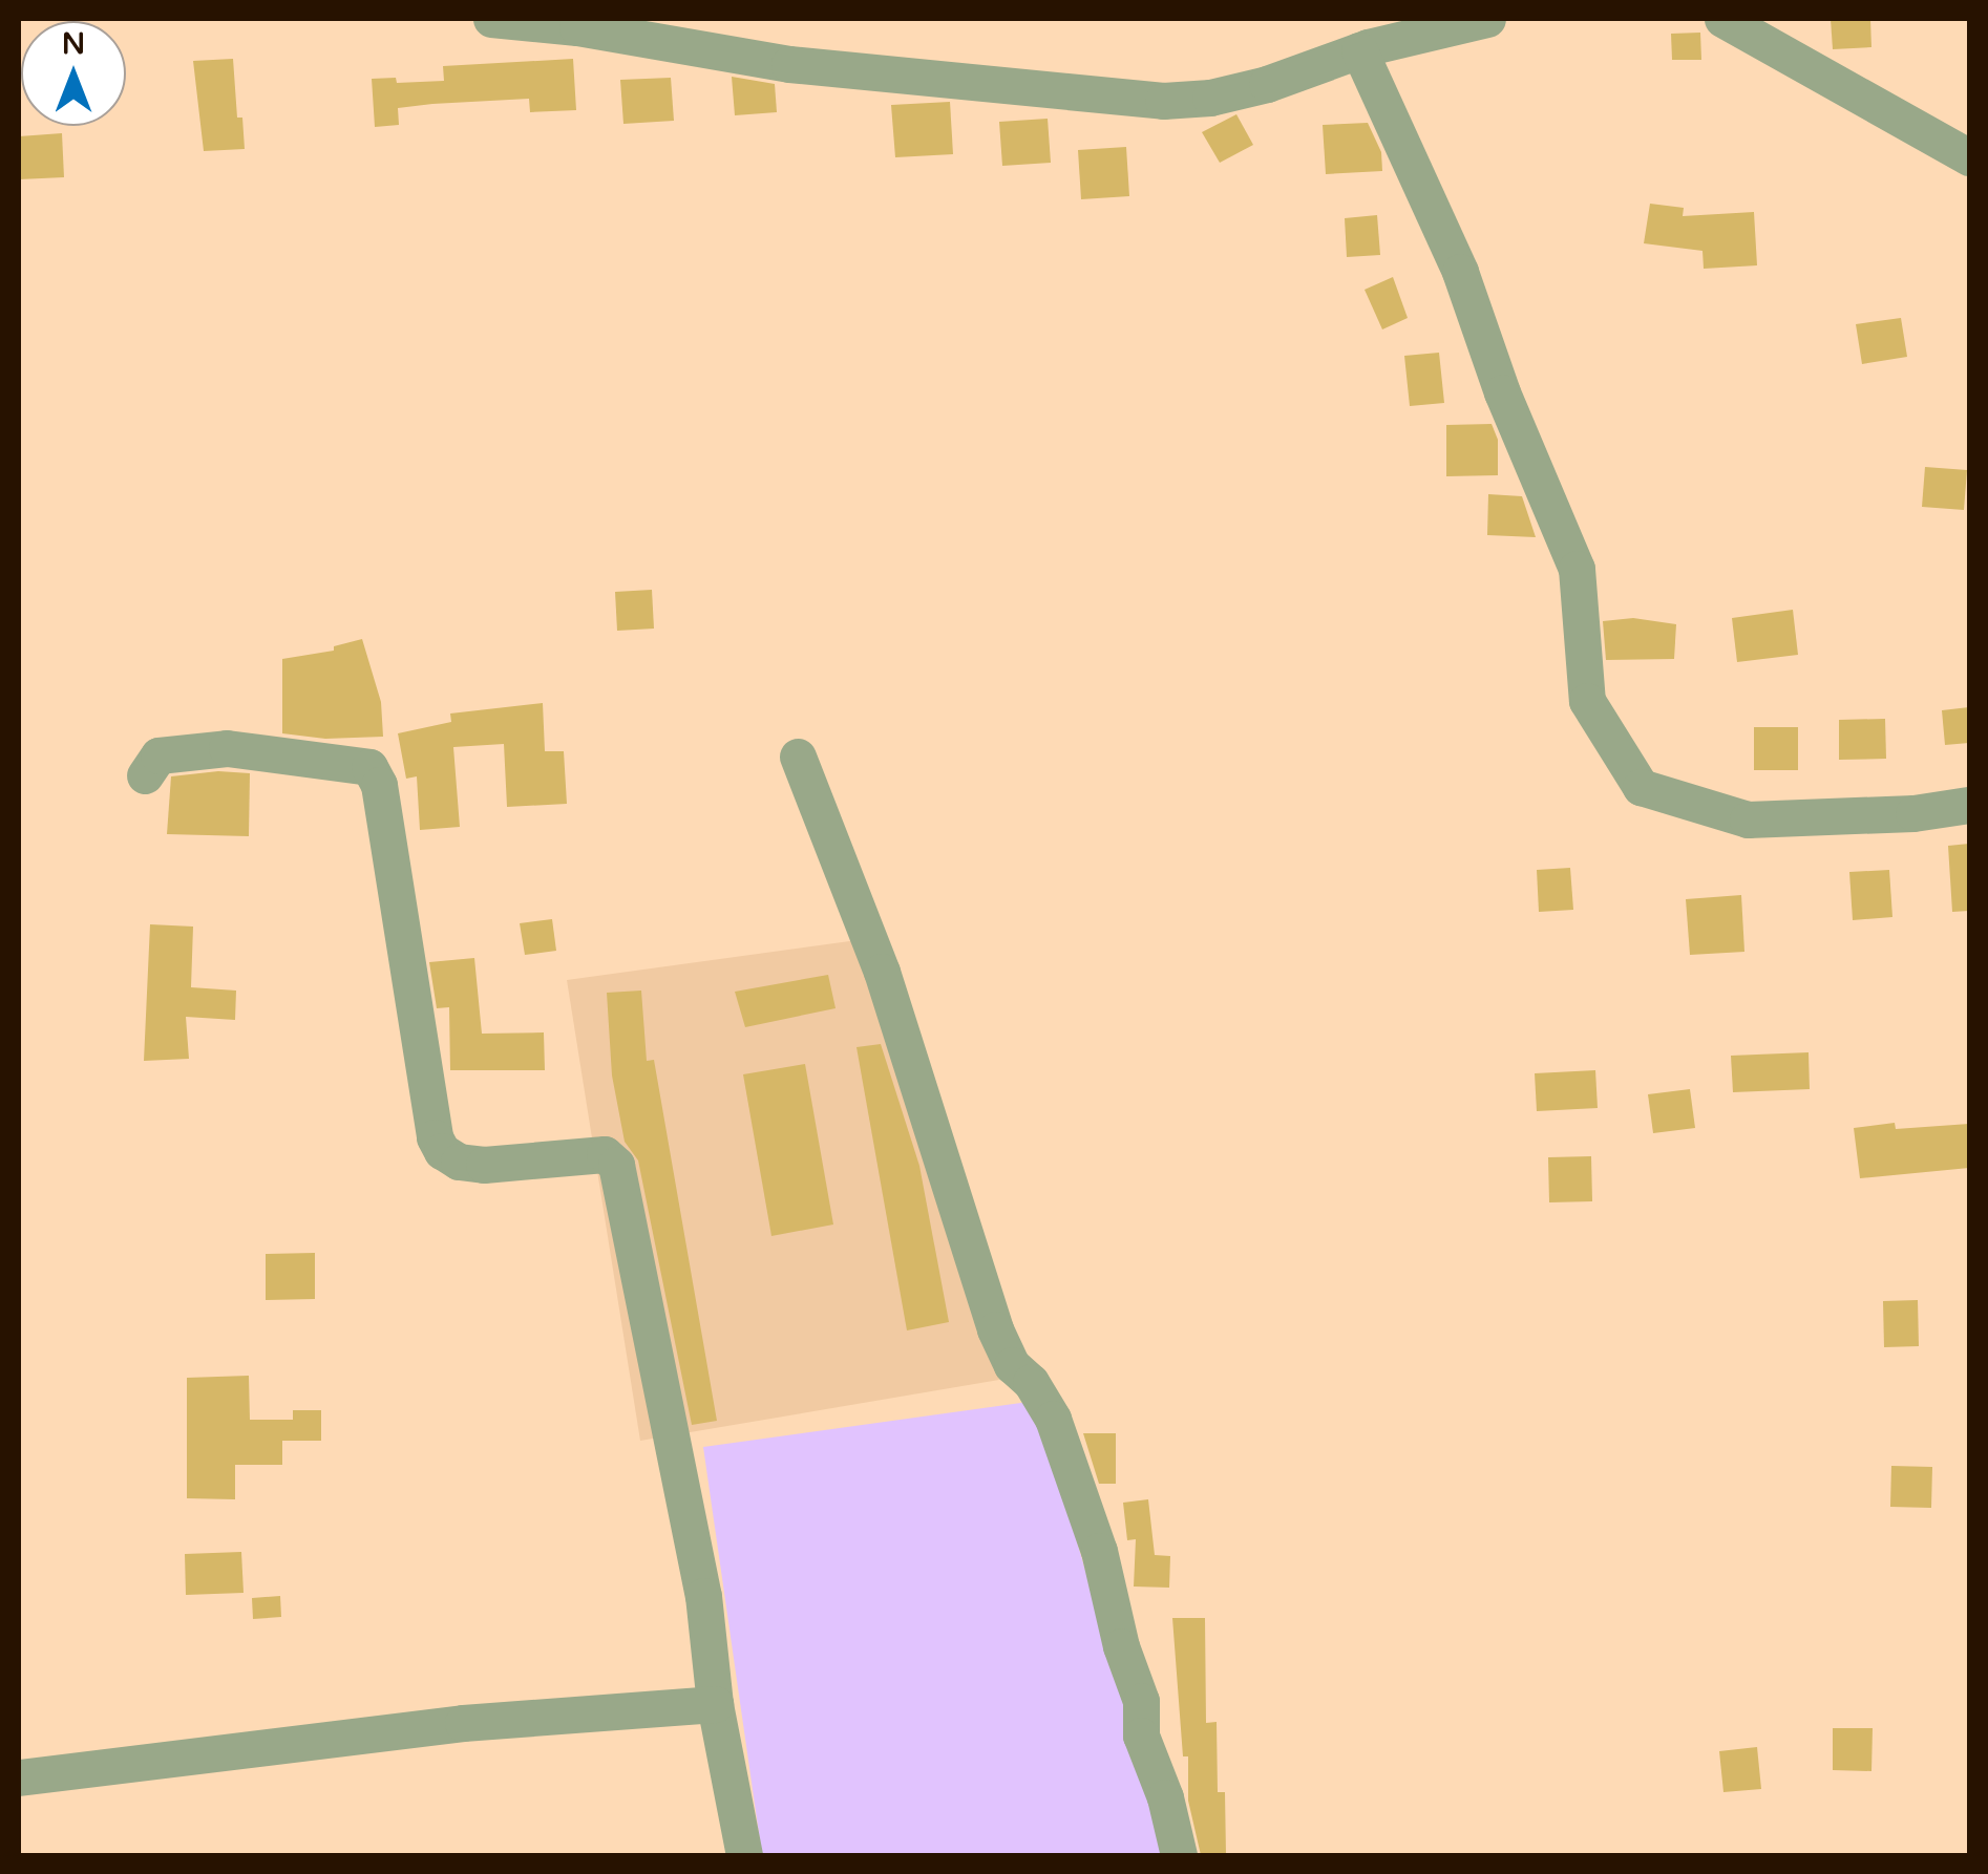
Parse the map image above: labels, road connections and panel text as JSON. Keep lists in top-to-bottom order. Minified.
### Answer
{"north":"top"}
